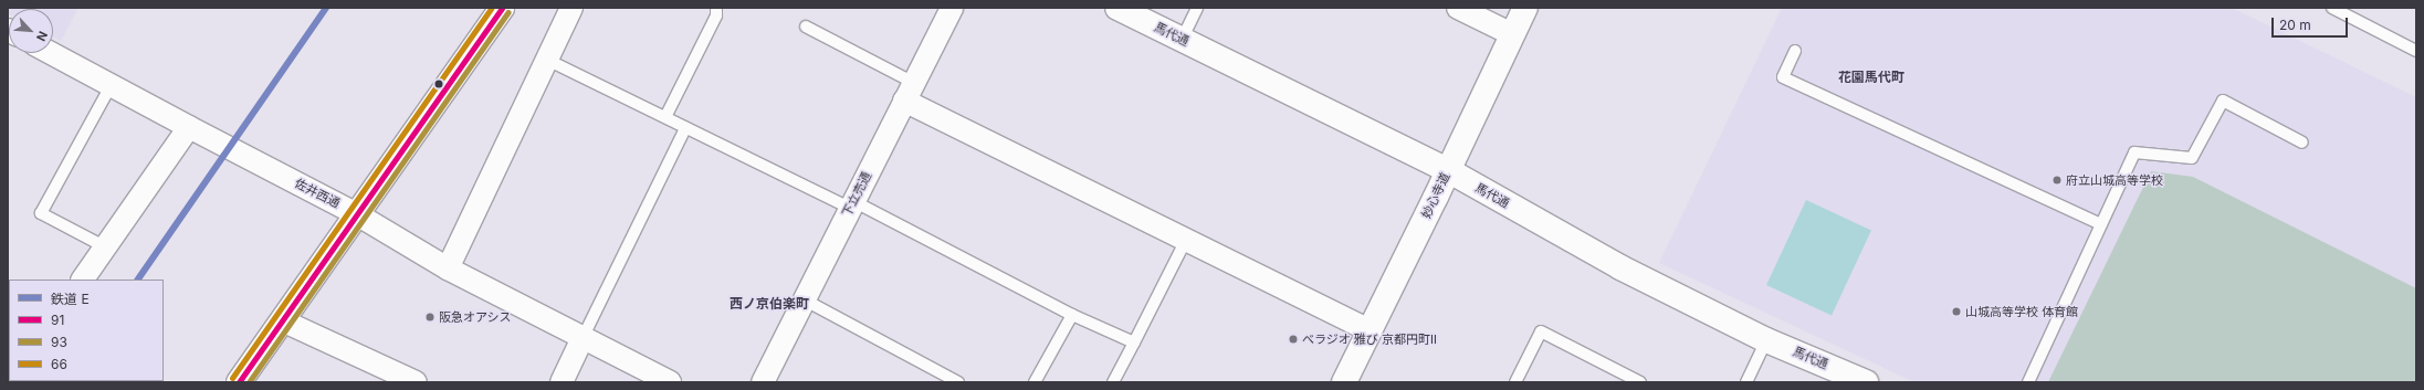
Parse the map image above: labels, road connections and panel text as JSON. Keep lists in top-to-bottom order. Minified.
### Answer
{"streets":{"main road":["馬代通","妙心寺道"],"street":["佐井西通","下立売通"]},"crossings":[["馬代通","妙心寺道"]],"districts":["花園馬代町","西ノ京伯楽町"],"places":["府立山城高等学校","山城高等学校 体育館","阪急オアシス","べラジオ 雅び 京都円町Ⅱ"],"lines":["rail line E","transit line 91","transit line 66","transit line 93"],"legend":["鉄道 E","91","93","66"],"scale_bar":"20 m","north":"bottom right"}
